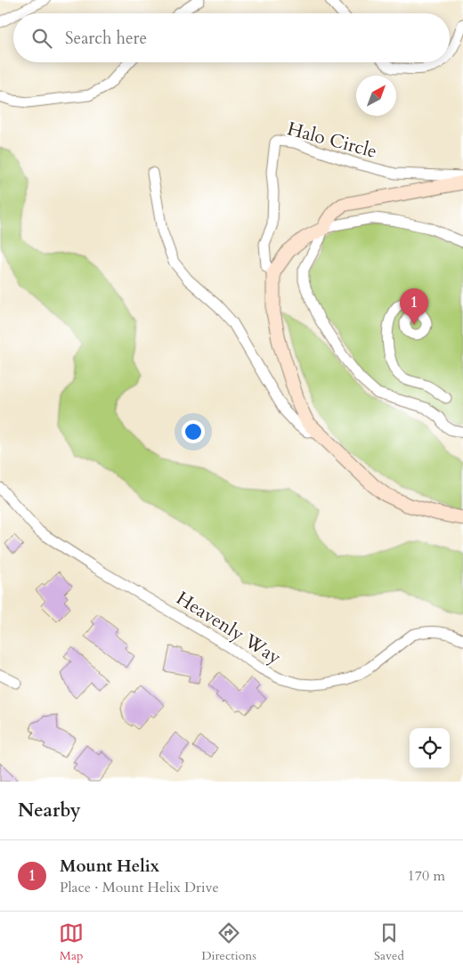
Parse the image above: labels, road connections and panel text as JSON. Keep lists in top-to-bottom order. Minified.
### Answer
{"streets":{"street":["Halo Circle","Heavenly Way"]},"north":"top right","page":{"search":"Search here","pins":"1","heading":"Nearby","list":[{"mark":"1","name":"Mount Helix","note":"Place · Mount Helix Drive","value":"170 m"}],"nav":["Map","Directions","Saved"]}}
